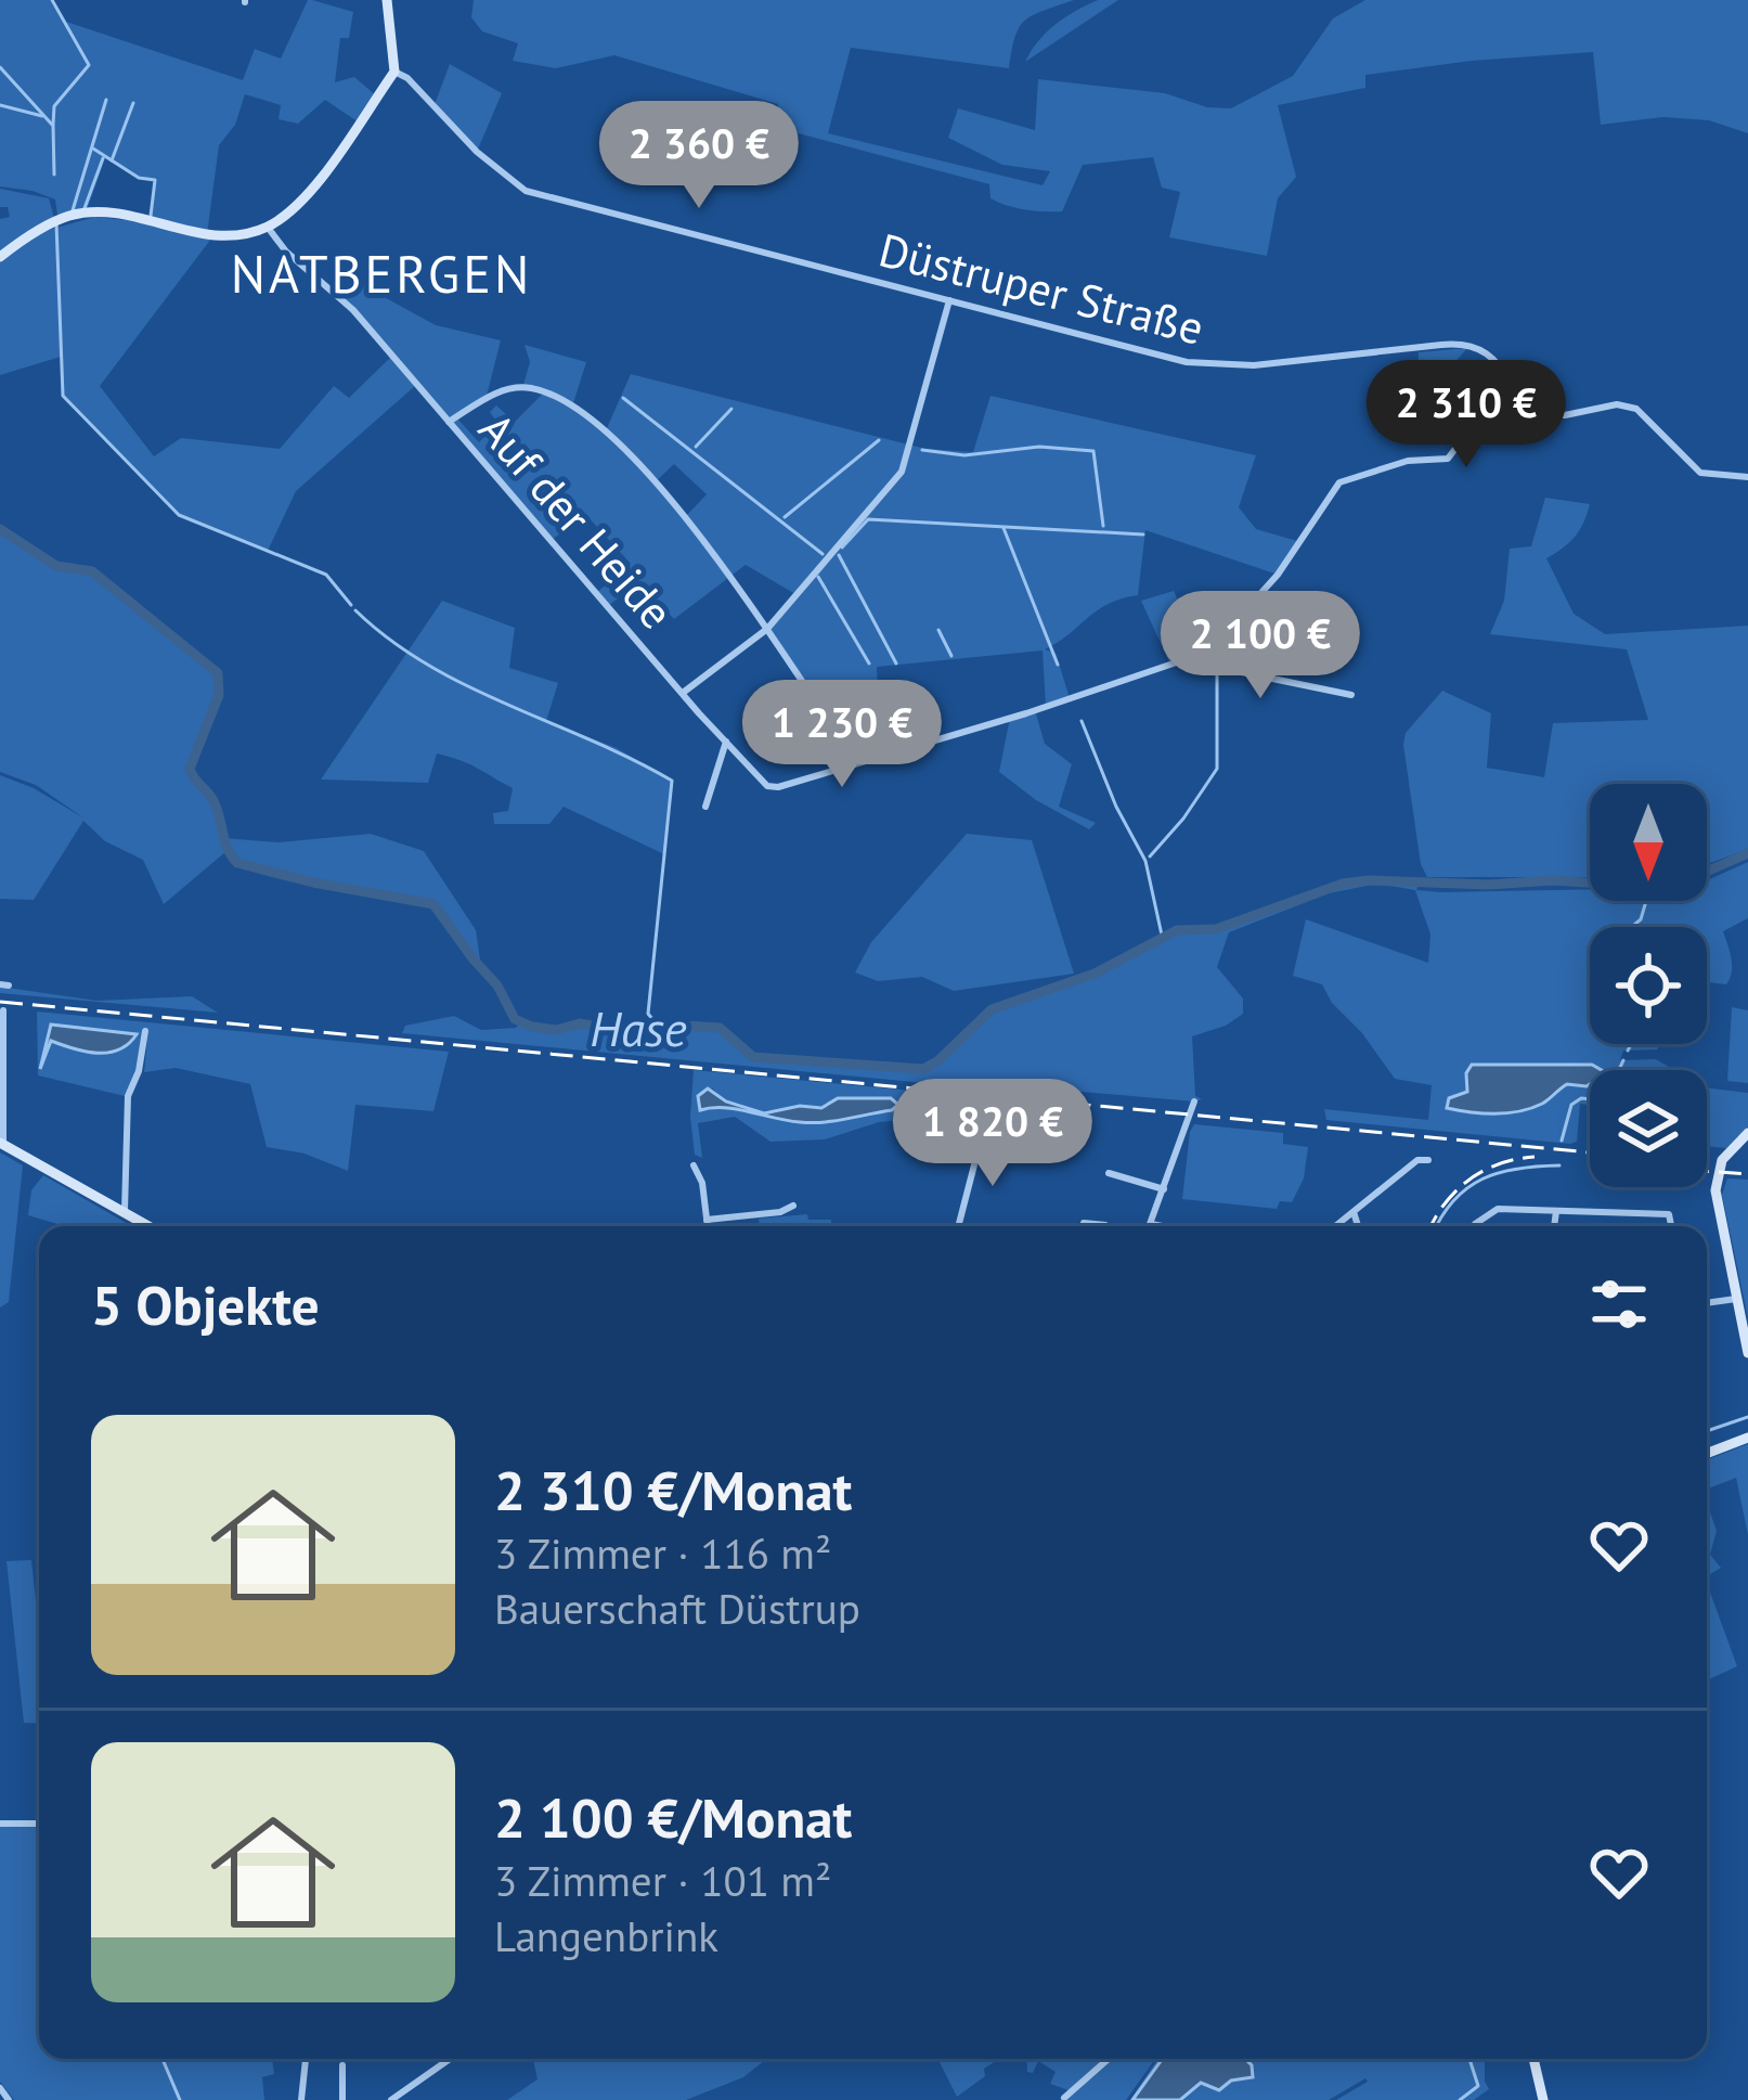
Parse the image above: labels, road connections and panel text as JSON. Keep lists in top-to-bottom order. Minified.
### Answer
{"streets":{"street":["Düstruper Straße","Auf der Heide"]},"crossings":[["Düstruper Straße","Auf der Heide"]],"districts":["NATBERGEN"],"water":["Hase"],"north":"bottom","page":{"price":["2 360 €","2 310 €","2 100 €","1 230 €","1 820 €"],"heading":"5 Objekte","list":[{"name":"2 310 €/Monat","note":"3 Zimmer · 116 m² · Bauerschaft Düstrup"},{"name":"2 100 €/Monat","note":"3 Zimmer · 101 m² · Langenbrink"}]}}
